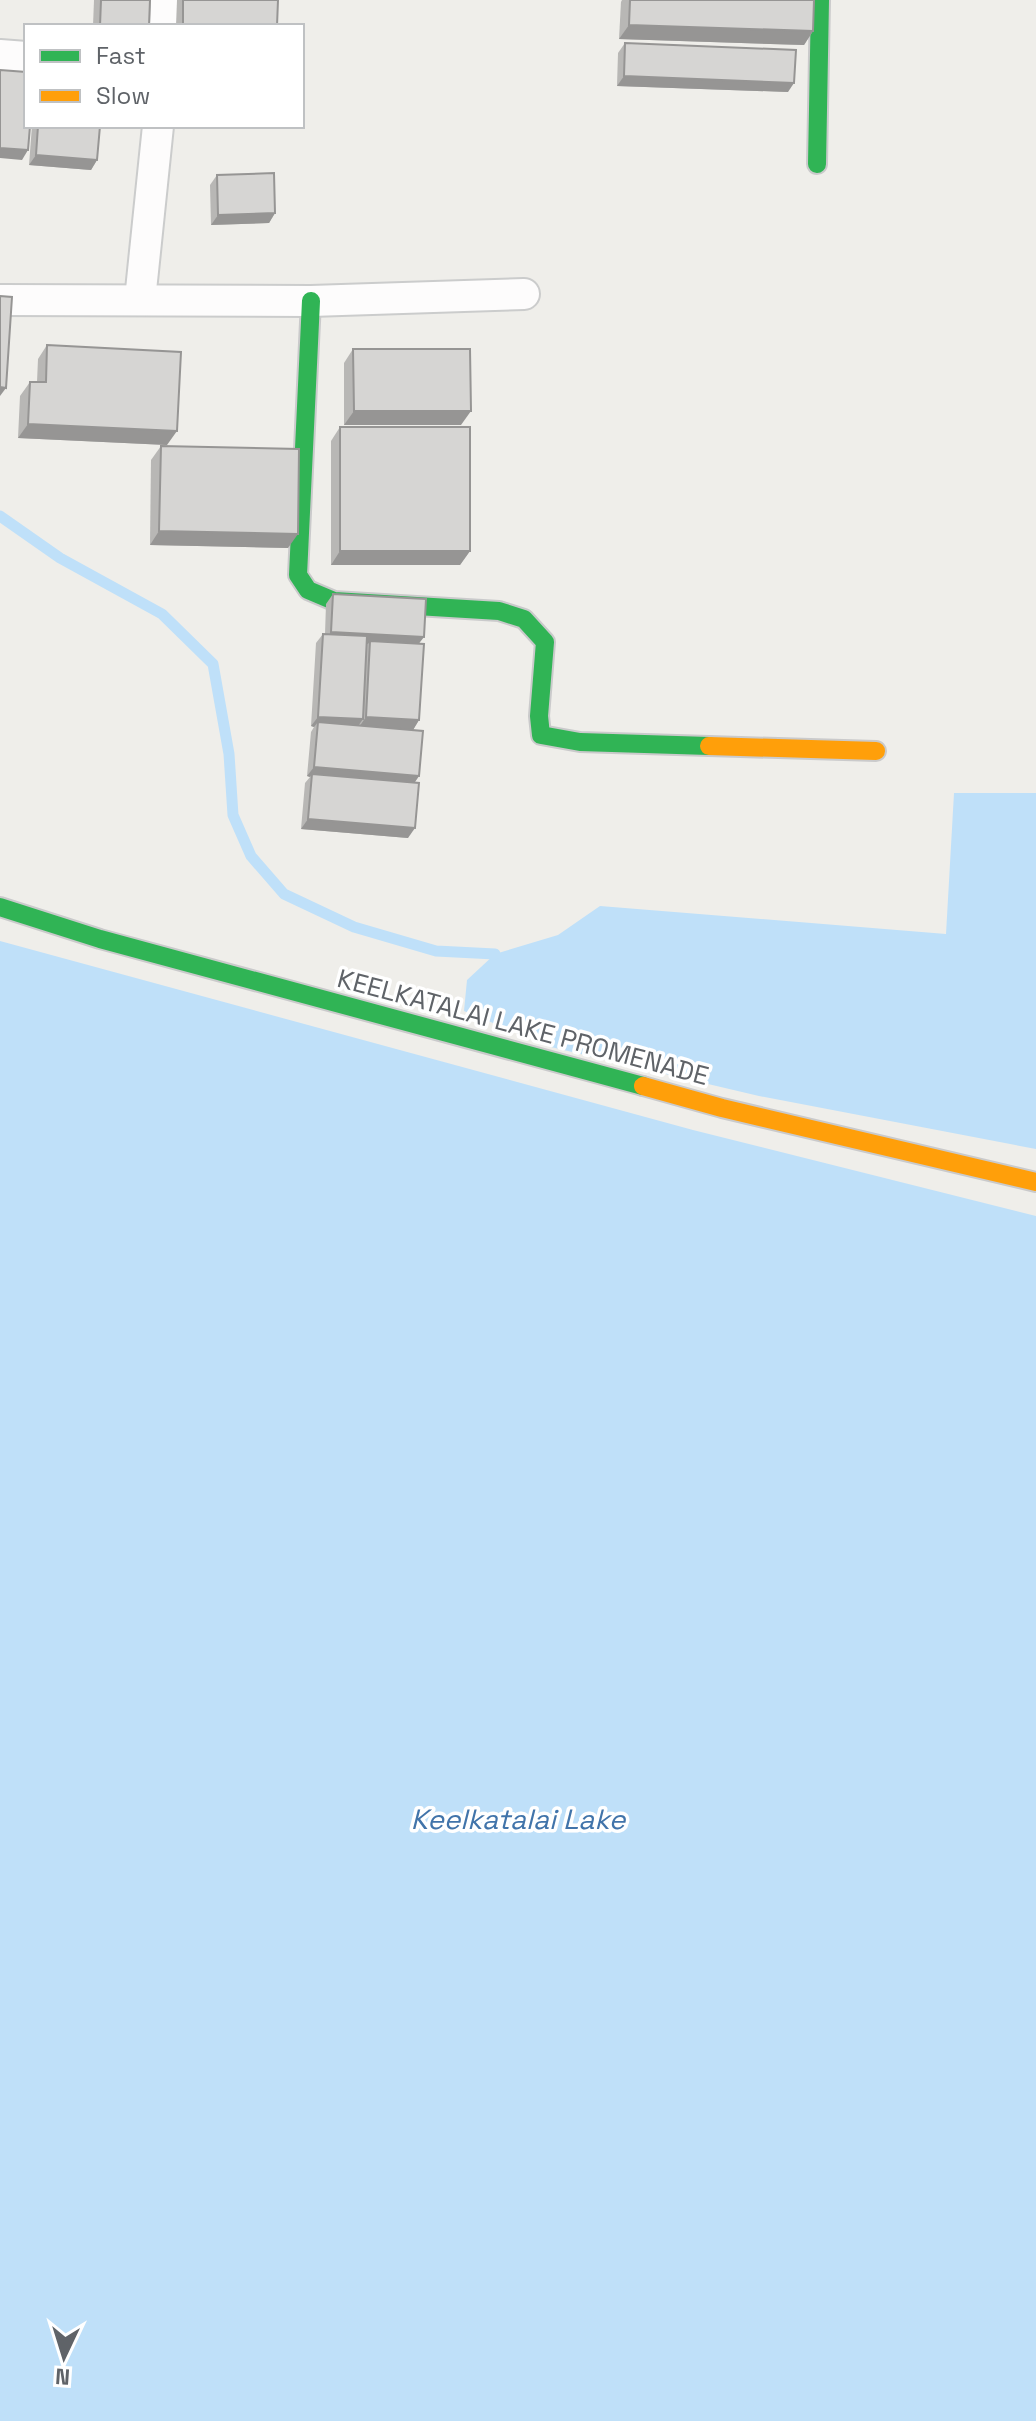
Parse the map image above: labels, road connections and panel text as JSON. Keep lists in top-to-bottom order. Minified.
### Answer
{"streets":{"street":["KEELKATALAI LAKE PROMENADE"]},"water":["Keelkatalai Lake"],"legend":["Fast","Slow"],"north":"bottom"}
